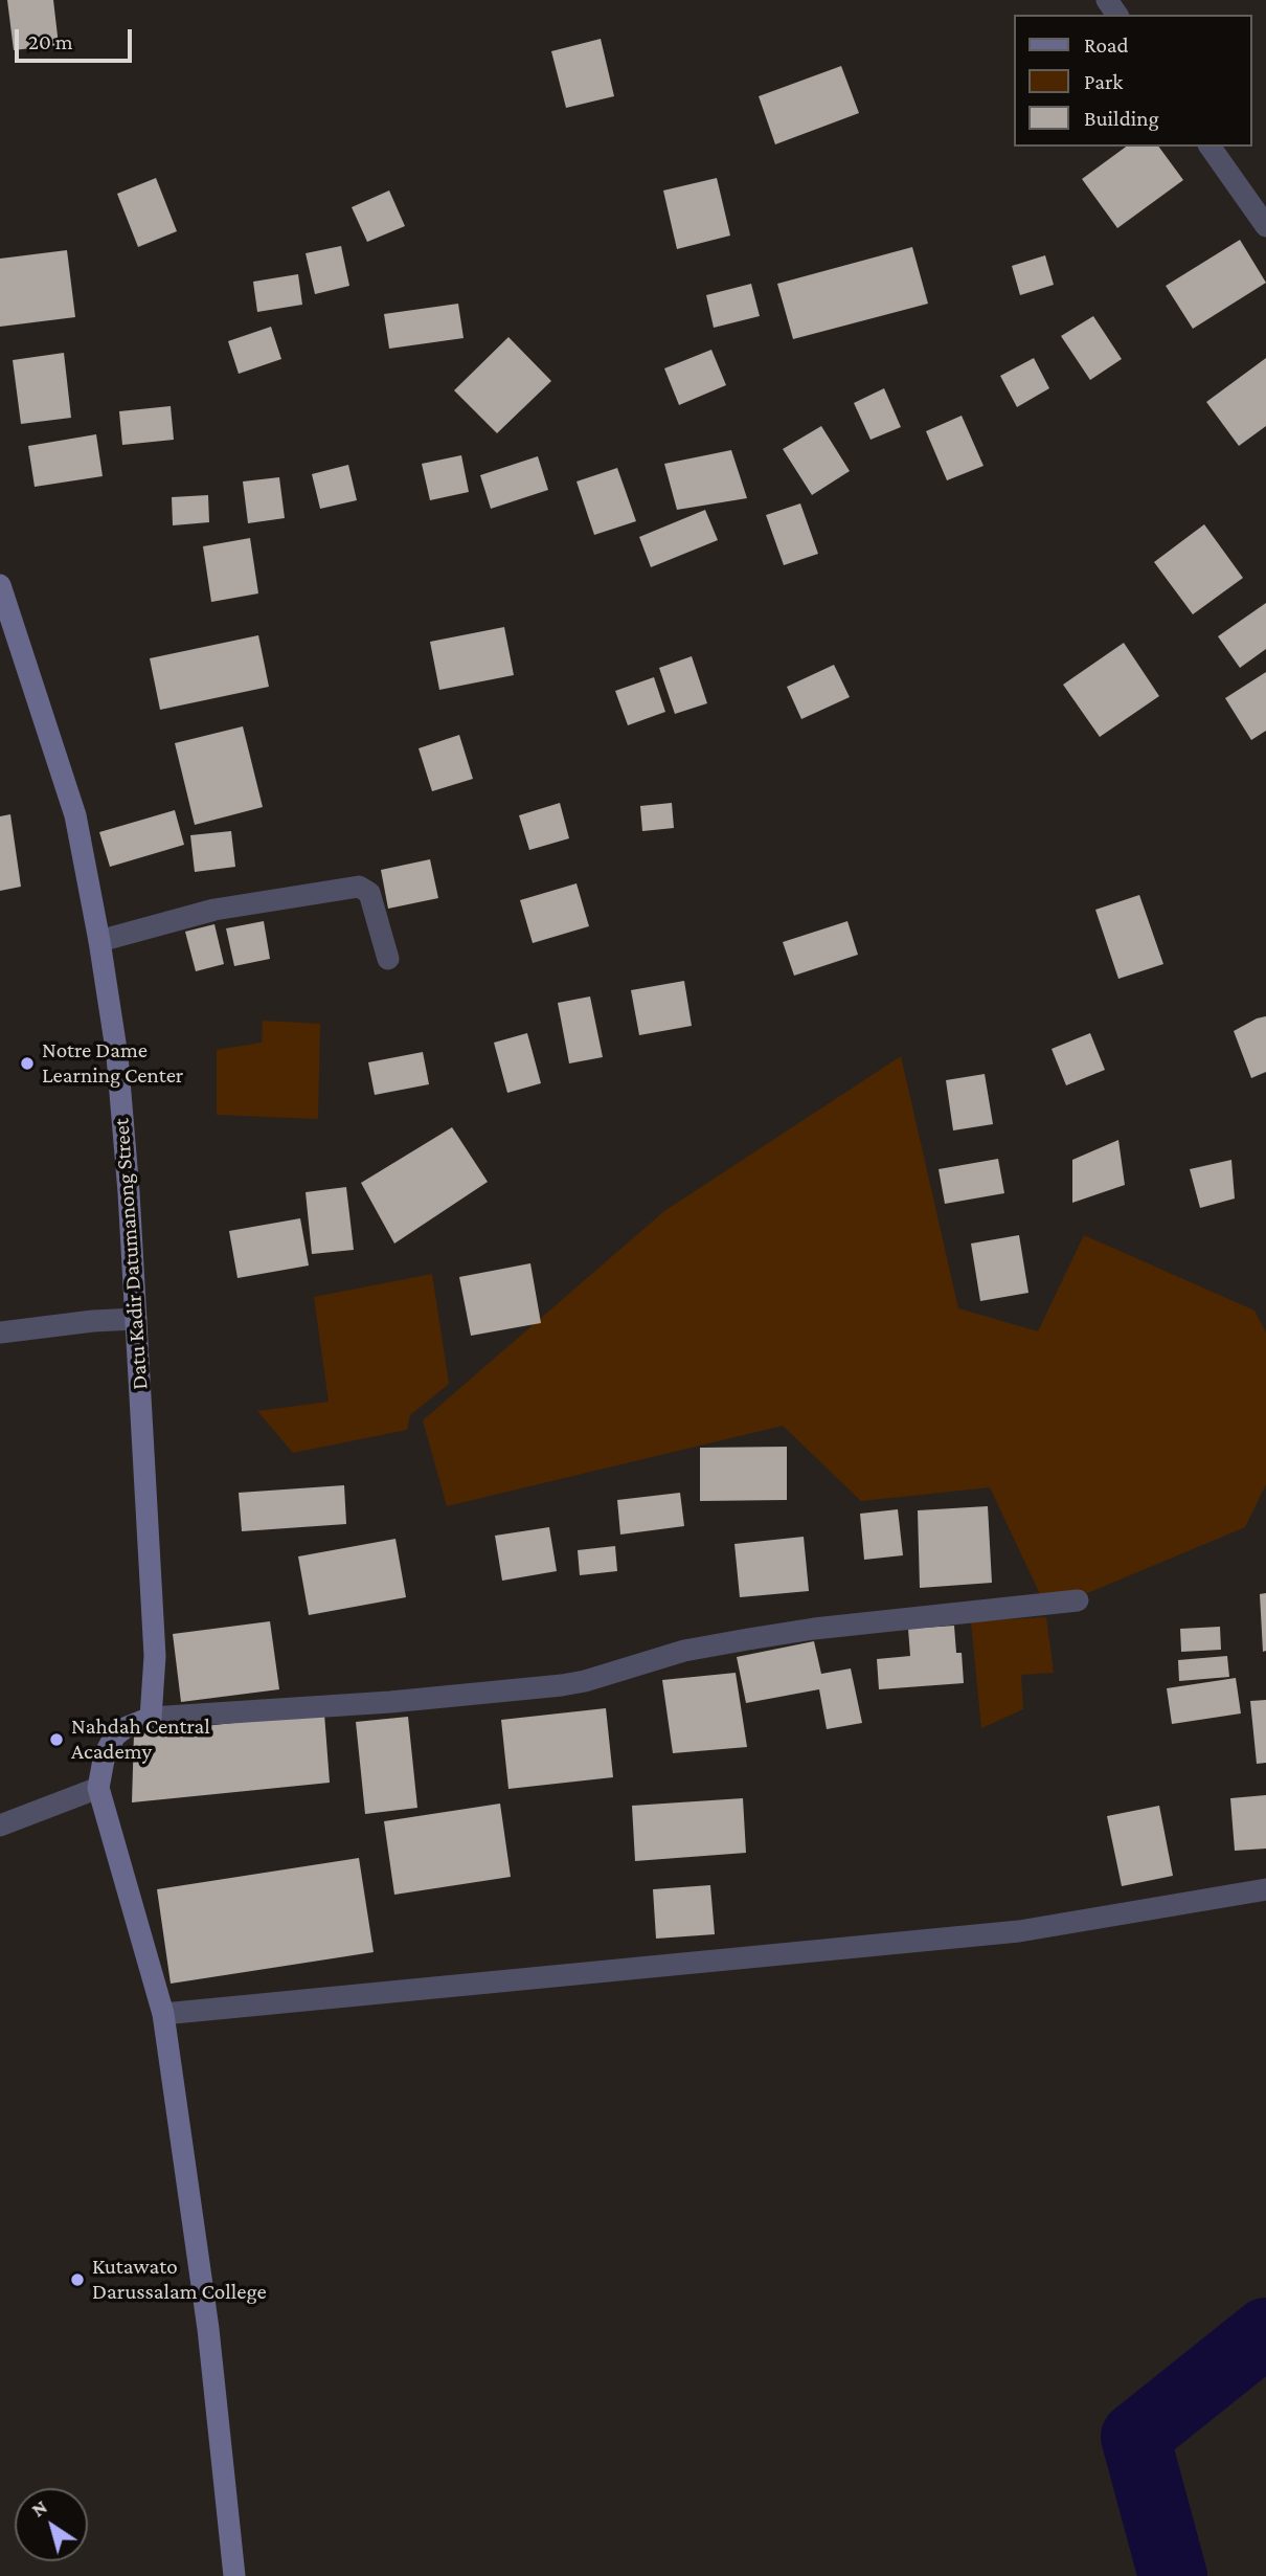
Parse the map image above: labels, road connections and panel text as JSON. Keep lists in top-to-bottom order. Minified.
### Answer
{"streets":{"street":["Datu Kadir Datumanong Street"]},"places":["Notre Dame Learning Center","Nahdah Central Academy","Kutawato Darussalam College"],"legend":["Road","Park","Building"],"scale_bar":"20 m","north":"top left"}
